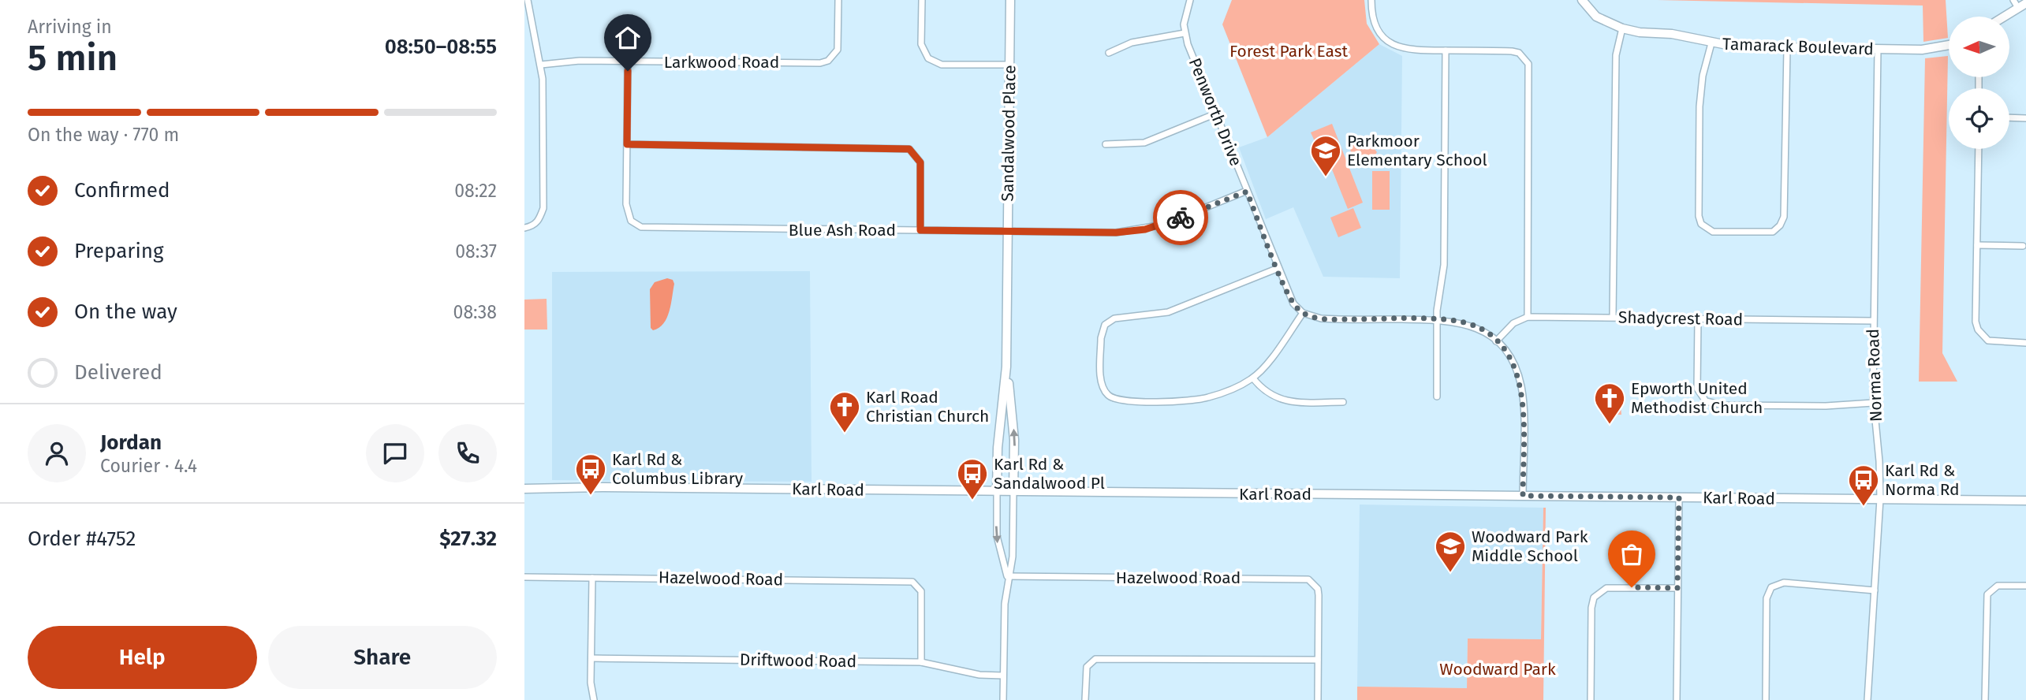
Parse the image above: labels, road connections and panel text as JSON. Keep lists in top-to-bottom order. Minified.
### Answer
{"streets":{"main road":["Tamarack Boulevard","Sandalwood Place","Karl Road"],"street":["Larkwood Road","Penworth Drive","Blue Ash Road","Shadycrest Road","Norma Road","Hazelwood Road","Driftwood Road"]},"crossings":[["Tamarack Boulevard","Norma Road"],["Penworth Drive","Blue Ash Road"],["Sandalwood Place","Blue Ash Road"],["Sandalwood Place","Karl Road"],["Sandalwood Place","Hazelwood Road"],["Sandalwood Place","Driftwood Road"],["Shadycrest Road","Norma Road"],["Norma Road","Karl Road"],["Hazelwood Road","Driftwood Road"]],"parks":["Forest Park East","Woodward Park"],"places":{"school or university":["Parkmoor Elementary School","Woodward Park Middle School"],"church":["Epworth United Methodist Church","Karl Road Christian Church"],"bus stop":["Karl Rd & Columbus Library","Karl Rd & Sandalwood Pl","Karl Rd & Norma Rd"]},"north":"left","page":{"heading":["5 min","Arriving in","08:50–08:55"],"panel":["Jordan","Courier · 4.4","Order #4752","$27.32"],"bar":"On the way · 770 m","list":[["Confirmed","08:22"],["Preparing","08:37"],["On the way","08:38"],"Delivered"],"buttons":["Help","Share"]}}
